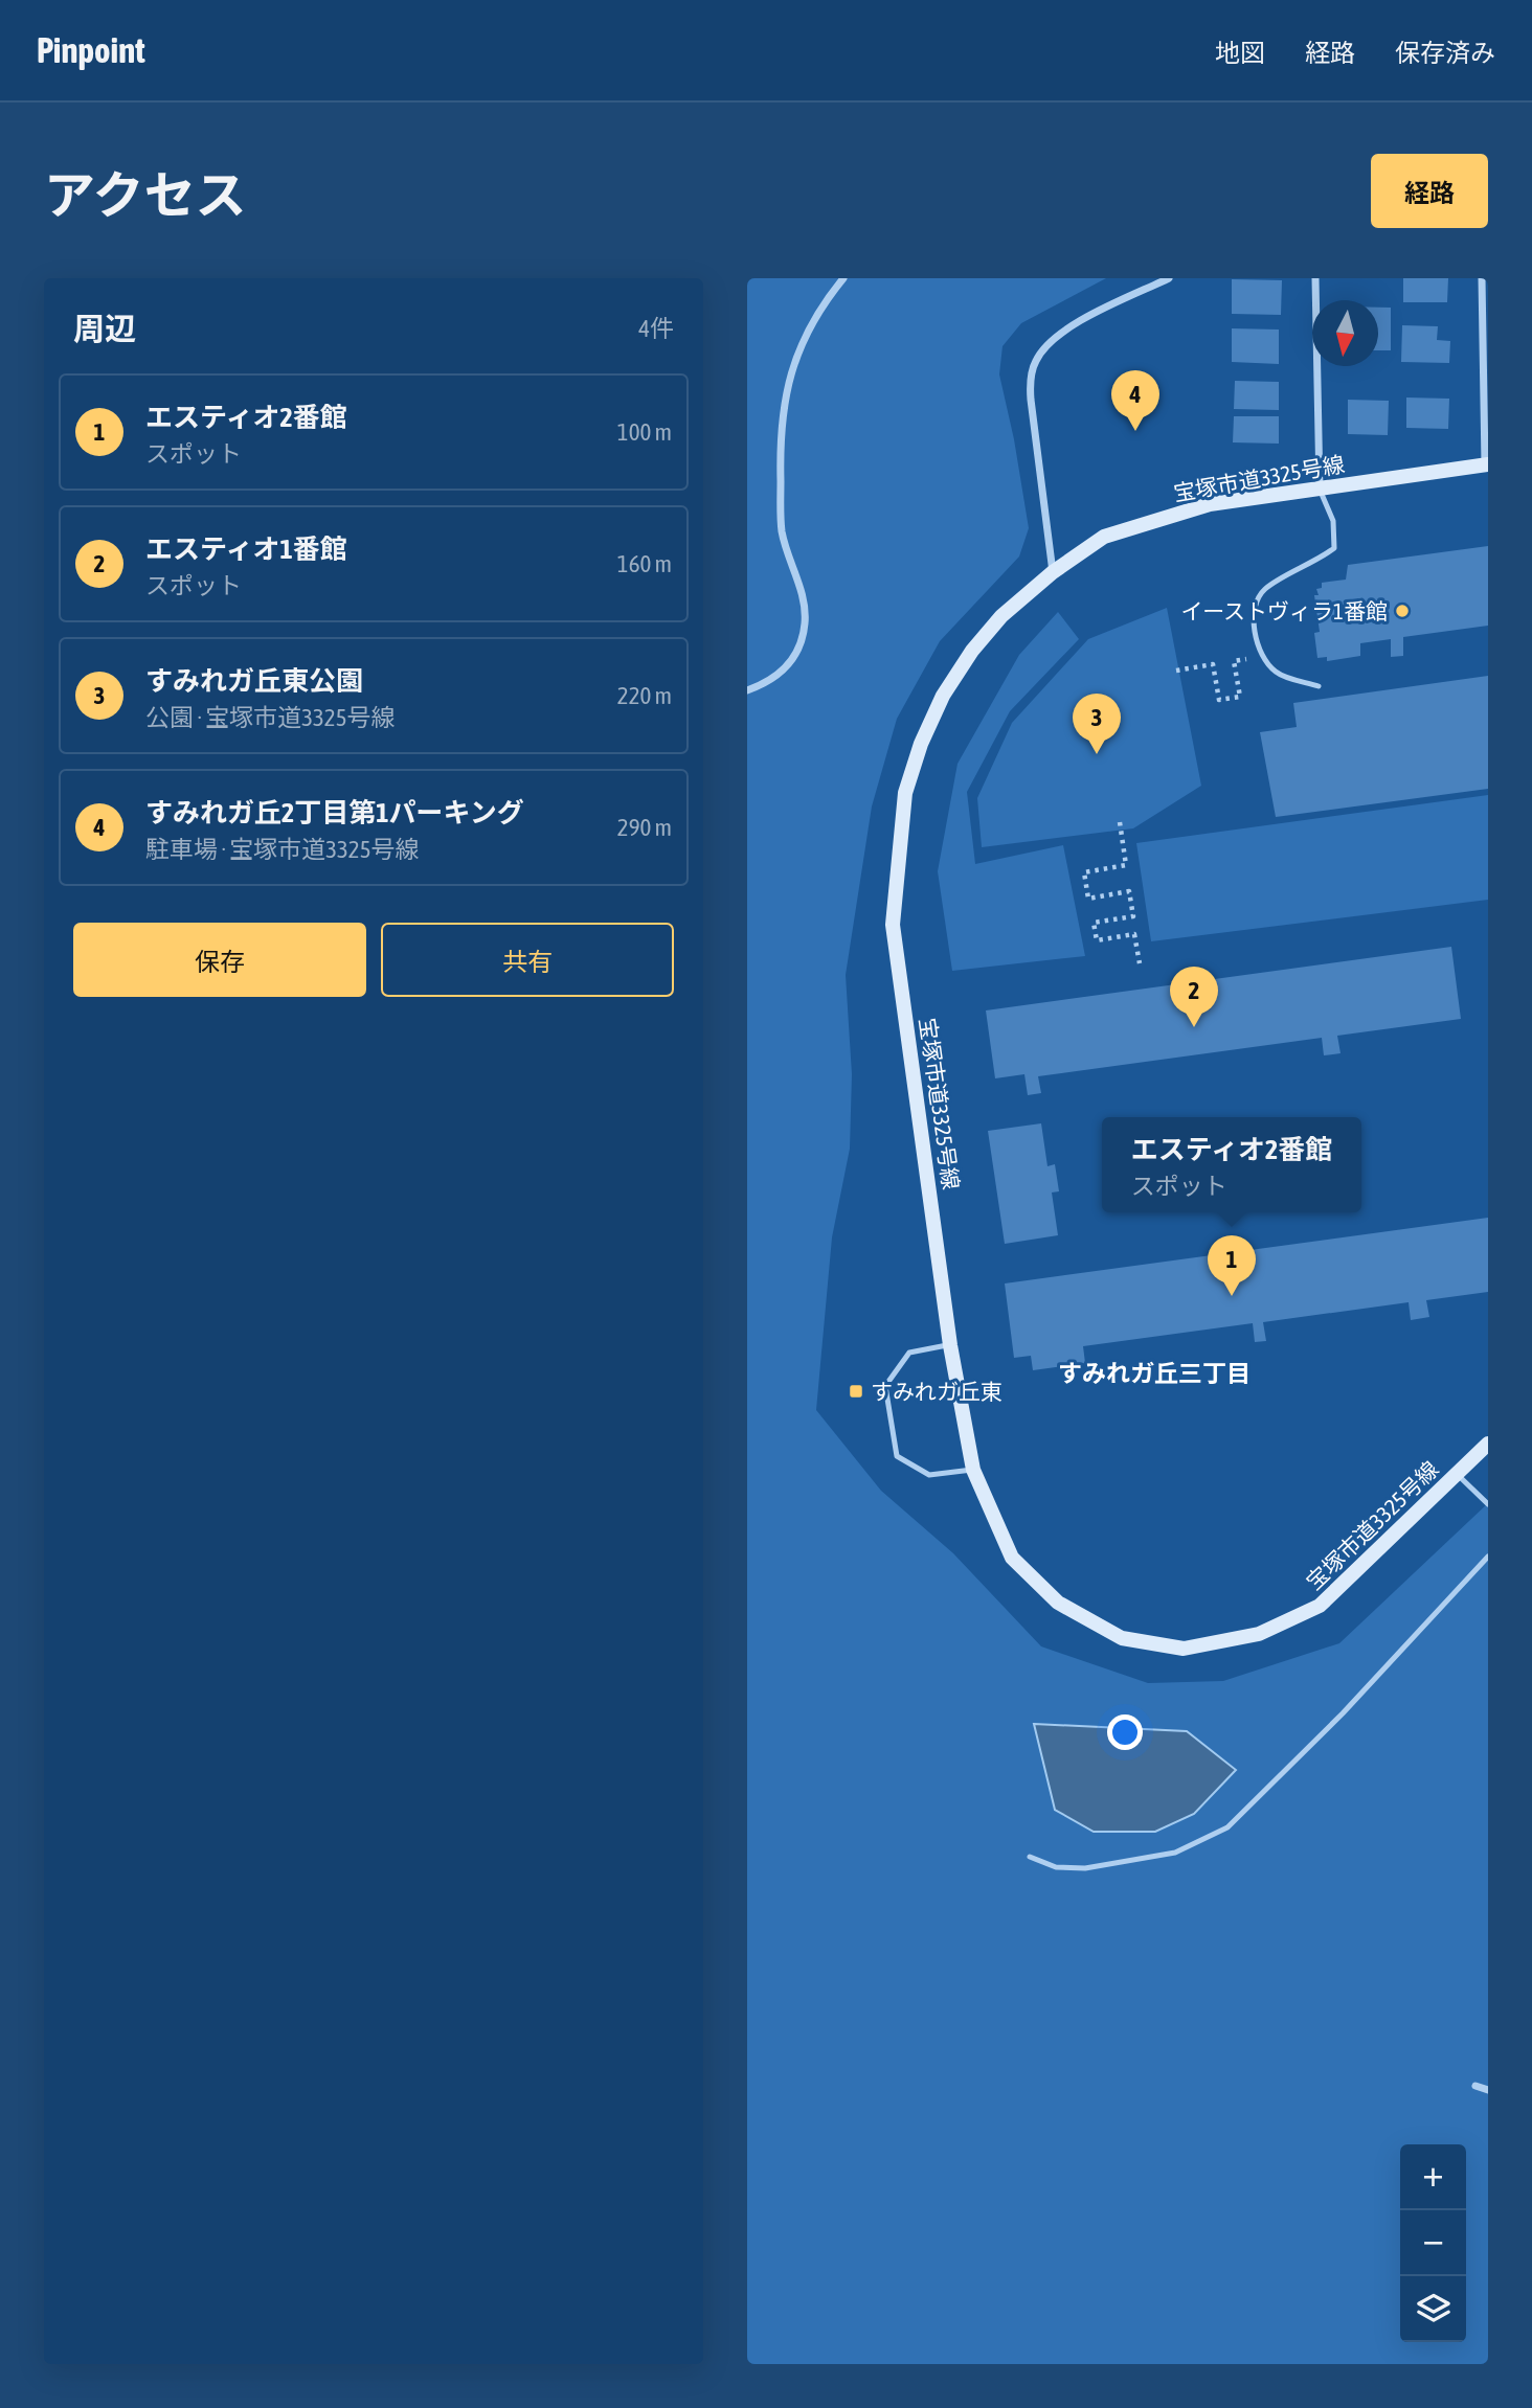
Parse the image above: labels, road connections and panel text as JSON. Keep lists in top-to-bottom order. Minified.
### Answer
{"streets":{"street":["宝塚市道3325号線"]},"districts":["すみれガ丘三丁目"],"places":{"other":["イーストヴィラ1番館"],"transit":["すみれガ丘東"]},"north":"bottom","page":{"header":"Pinpoint","nav":["地図","経路","保存済み"],"title":"アクセス","buttons":["経路",["保存","共有"]],"heading":["周辺","4件"],"pins":["4","3","2","1"],"list":[{"mark":"1","name":"エスティオ2番館","note":"スポット","value":"100 m"},{"mark":"2","name":"エスティオ1番館","note":"スポット","value":"160 m"},{"mark":"3","name":"すみれガ丘東公園","note":"公園 · 宝塚市道3325号線","value":"220 m"},{"mark":"4","name":"すみれガ丘2丁目第1パーキング","note":"駐車場 · 宝塚市道3325号線","value":"290 m"}],"popup":["エスティオ2番館","スポット"],"map_buttons":["+","−"]}}
